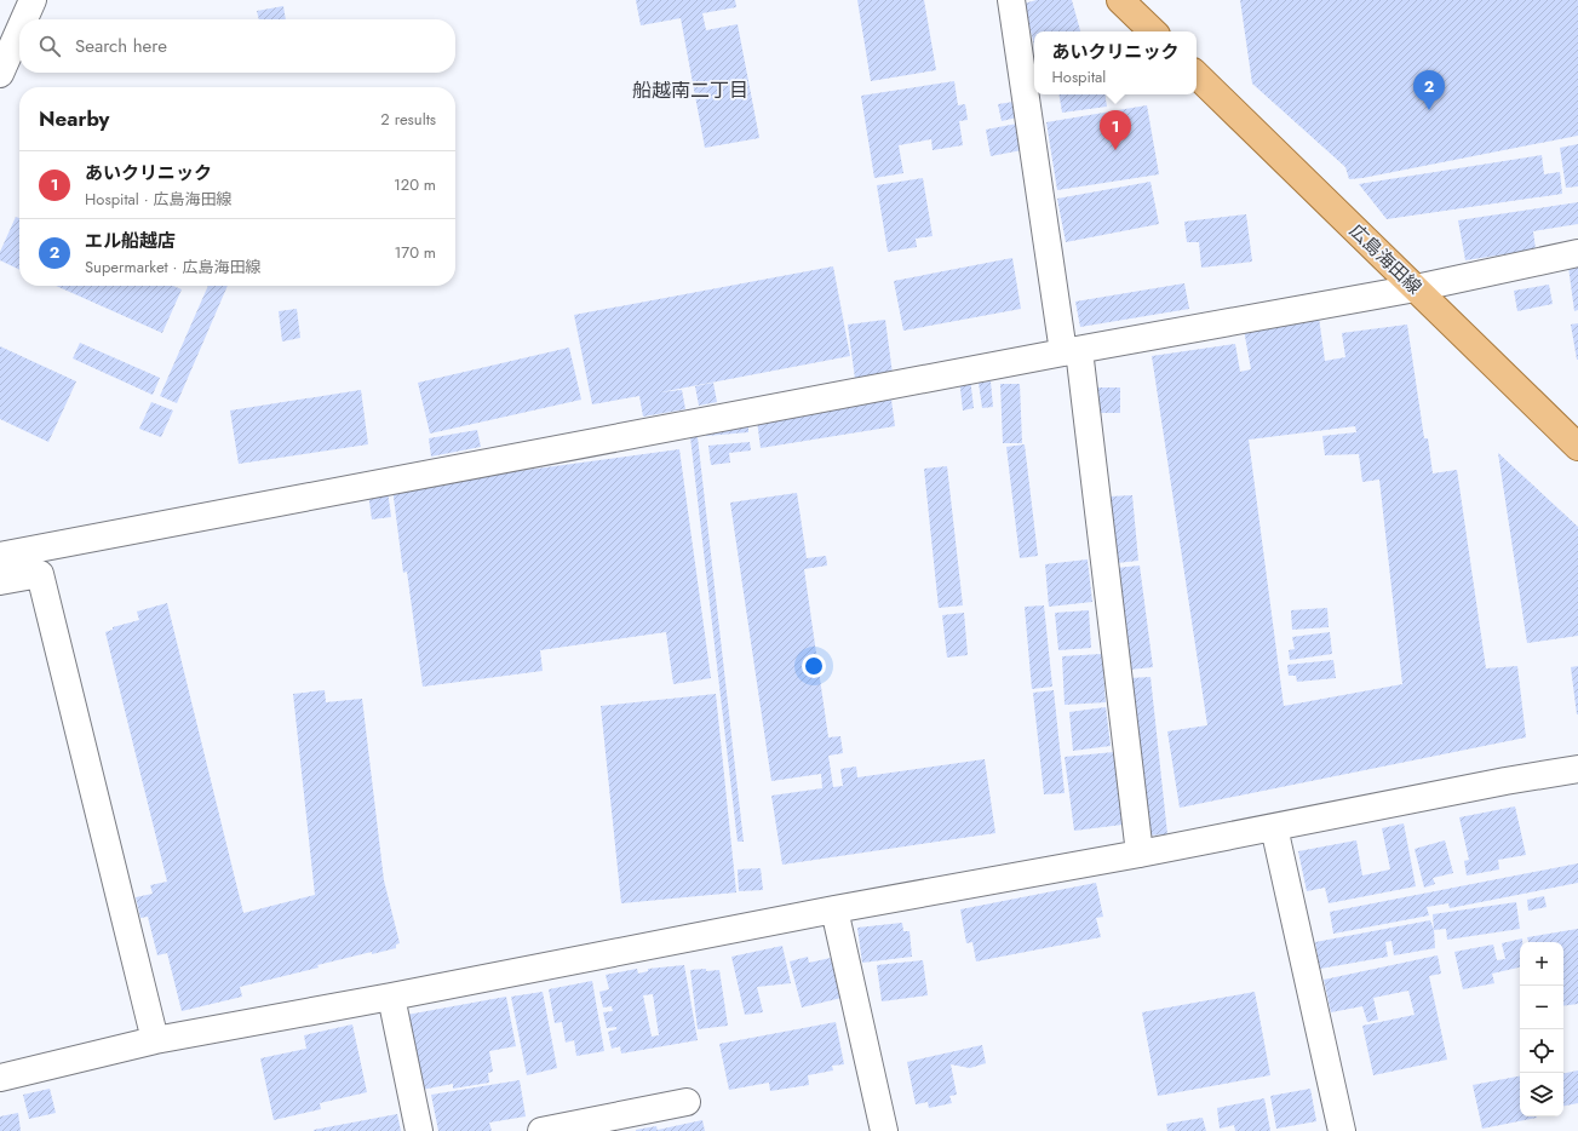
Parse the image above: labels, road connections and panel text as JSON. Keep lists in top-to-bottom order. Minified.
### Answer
{"streets":{"main road":["広島海田線"]},"districts":["船越南二丁目"],"page":{"search":"Search here","popup":["あいクリニック","Hospital"],"pins":["2","1"],"heading":["Nearby","2 results"],"list":[{"mark":"1","name":"あいクリニック","note":"Hospital · 広島海田線","value":"120 m"},{"mark":"2","name":"エル船越店","note":"Supermarket · 広島海田線","value":"170 m"}],"map_buttons":["+","−"]}}
